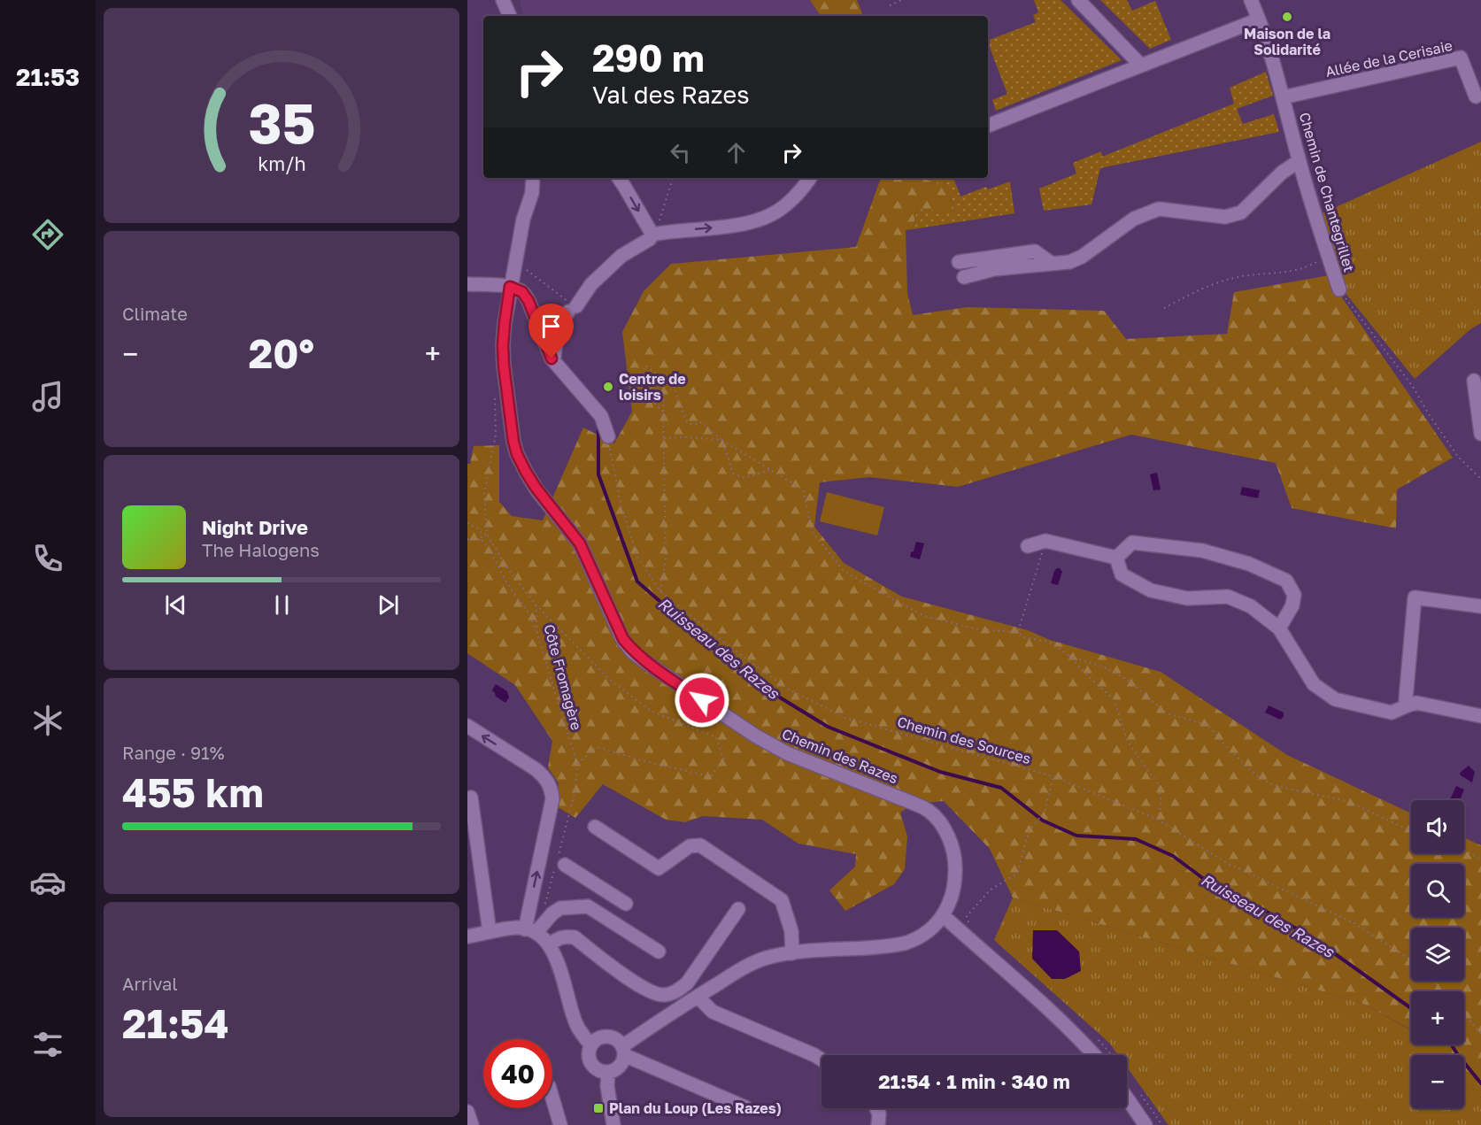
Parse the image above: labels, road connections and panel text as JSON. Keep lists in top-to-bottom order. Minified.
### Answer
{"streets":{"street":["Allée de la Cerisaie","Chemin de Chantegrillet","Chemin des Razes"],"path":["Côte Fromagère","Chemin des Sources"]},"crossings":[["Allée de la Cerisaie","Chemin de Chantegrillet"]],"water":["Ruisseau des Razes"],"places":{"other":["Maison de la Solidarité","Centre de loisirs"],"transit":["Plan du Loup (Les Razes)"]},"page":{"tabs":"21:53","turn":["290 m","Val des Razes"],"tile":["Climate",["Range · 91%","455 km"],["Arrival","21:54"]],"heat":["−","20°","+"],"song":["Night Drive","The Halogens"],"map_buttons":["+","−"],"limit":"40","trip":"21:54 · 1 min · 340 m","gauge":["35","km/h"]}}
